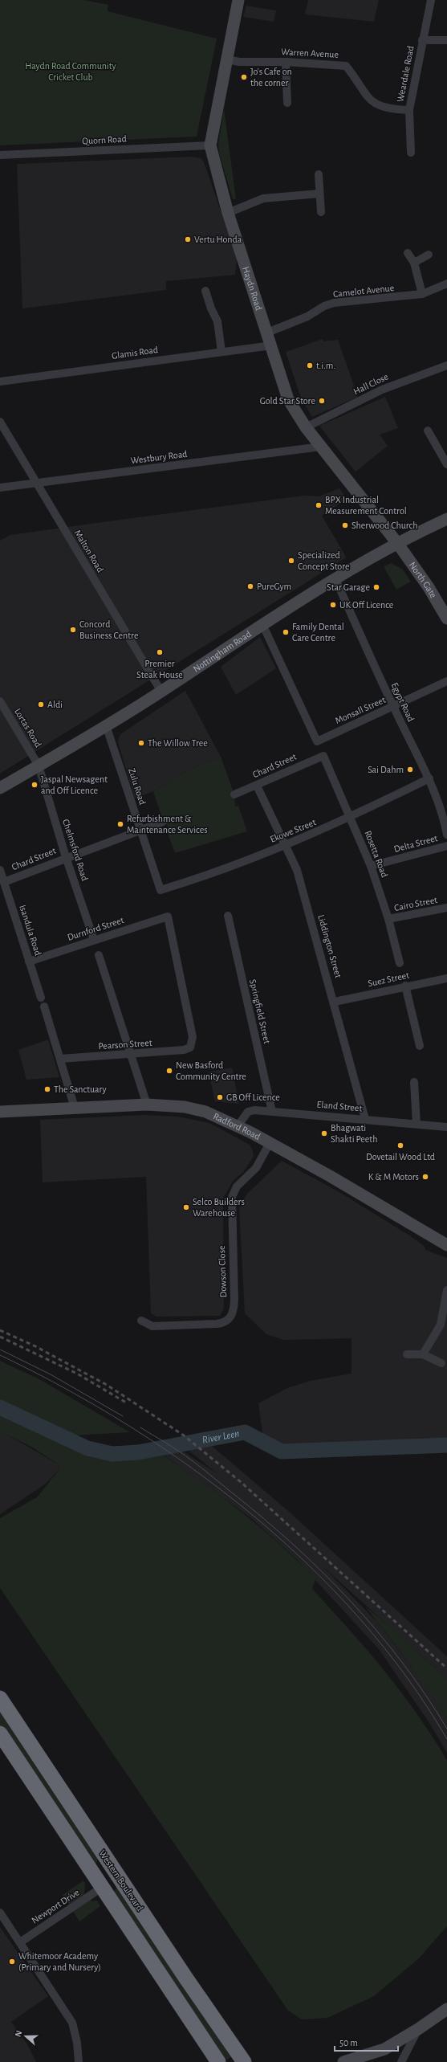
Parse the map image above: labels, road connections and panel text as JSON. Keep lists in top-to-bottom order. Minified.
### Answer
{"streets":{"highway":["Western Boulevard"],"street":["Warren Avenue","Weardale Road","Quorn Road","Haydn Road","Camelot Avenue","Glamis Road","Hall Close","Westbury Road","Malton Road","North Gate","Nottingham Road","Egypt Road","Monsall Street","Lortas Road","Chard Street","Zulu Road","Ekowe Street","Delta Street","Chelmsford Road","Rosetta Road","Cairo Street","Durnford Street","Isandula Road","Liddington Street","Suez Street","Springfield Street","Pearson Street","Eland Street","Radford Road","Dowson Close","Newport Drive"]},"crossings":[["Warren Avenue","Weardale Road"],["Warren Avenue","Haydn Road"],["Quorn Road","Haydn Road"],["Haydn Road","Camelot Avenue"],["Haydn Road","Glamis Road"],["Haydn Road","Hall Close"],["Haydn Road","Westbury Road"],["Haydn Road","North Gate"],["Haydn Road","Nottingham Road"],["Westbury Road","Malton Road"],["Malton Road","Nottingham Road"],["North Gate","Nottingham Road"],["Nottingham Road","Egypt Road"],["Nottingham Road","Monsall Street"],["Nottingham Road","Lortas Road"],["Nottingham Road","Zulu Road"],["Nottingham Road","Chelmsford Road"],["Egypt Road","Monsall Street"],["Egypt Road","Ekowe Street"],["Lortas Road","Chelmsford Road"],["Chard Street","Zulu Road"],["Chard Street","Chelmsford Road"],["Chard Street","Rosetta Road"],["Chard Street","Isandula Road"],["Chard Street","Liddington Street"],["Zulu Road","Ekowe Street"],["Ekowe Street","Rosetta Road"],["Ekowe Street","Liddington Street"],["Delta Street","Rosetta Road"],["Chelmsford Road","Durnford Street"],["Rosetta Road","Cairo Street"],["Durnford Street","Isandula Road"],["Durnford Street","Pearson Street"],["Liddington Street","Suez Street"],["Liddington Street","Eland Street"],["Springfield Street","Eland Street"],["Eland Street","Radford Road"],["Radford Road","Dowson Close"],["Western Boulevard","Newport Drive"]],"water":["River Leen"],"parks":["Haydn Road Community Cricket Club"],"places":["Jo's Cafe on the corner","Vertu Honda","t.i.m.","Gold Star Store","BPX Industrial Measurement Control","Sherwood Church","Specialized Concept Store","PureGym","Star Garage","UK Off Licence","Concord Business Centre","Family Dental Care Centre","Premier Steak House","Aldi","The Willow Tree","Sai Dahm","Jaspal Newsagent and Off Licence","Refurbishment & Maintenance Services","New Basford Community Centre","The Sanctuary","GB Off Licence","Bhagwati Shakti Peeth","Dovetail Wood Ltd","K & M Motors","Selco Builders Warehouse","Whitemoor Academy (Primary and Nursery)"],"scale_bar":"50 m","north":"left"}
